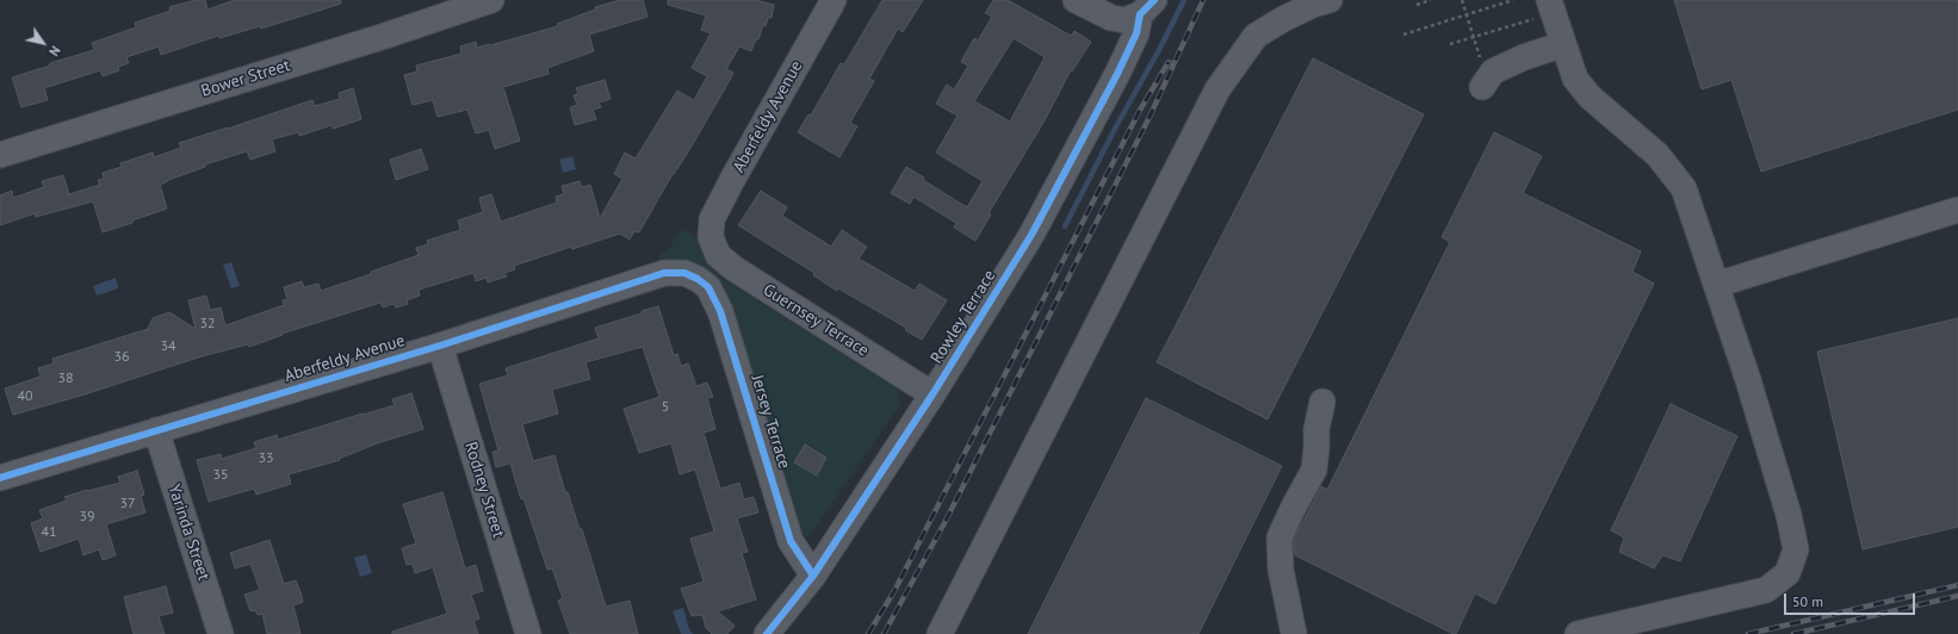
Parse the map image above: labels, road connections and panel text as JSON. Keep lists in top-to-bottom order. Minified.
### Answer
{"streets":{"street":["Bower Street","Aberfeldy Avenue","Rowley Terrace","Guernsey Terrace","Jersey Terrace","Rodney Street","Yarinda Street"]},"crossings":[["Aberfeldy Avenue","Guernsey Terrace"],["Aberfeldy Avenue","Jersey Terrace"],["Aberfeldy Avenue","Rodney Street"],["Aberfeldy Avenue","Yarinda Street"],["Rowley Terrace","Guernsey Terrace"],["Rowley Terrace","Jersey Terrace"]],"house_numbers":["32","34","36","38","40","5","33","35","37","39","41"],"scale_bar":"50 m","north":"bottom right"}
